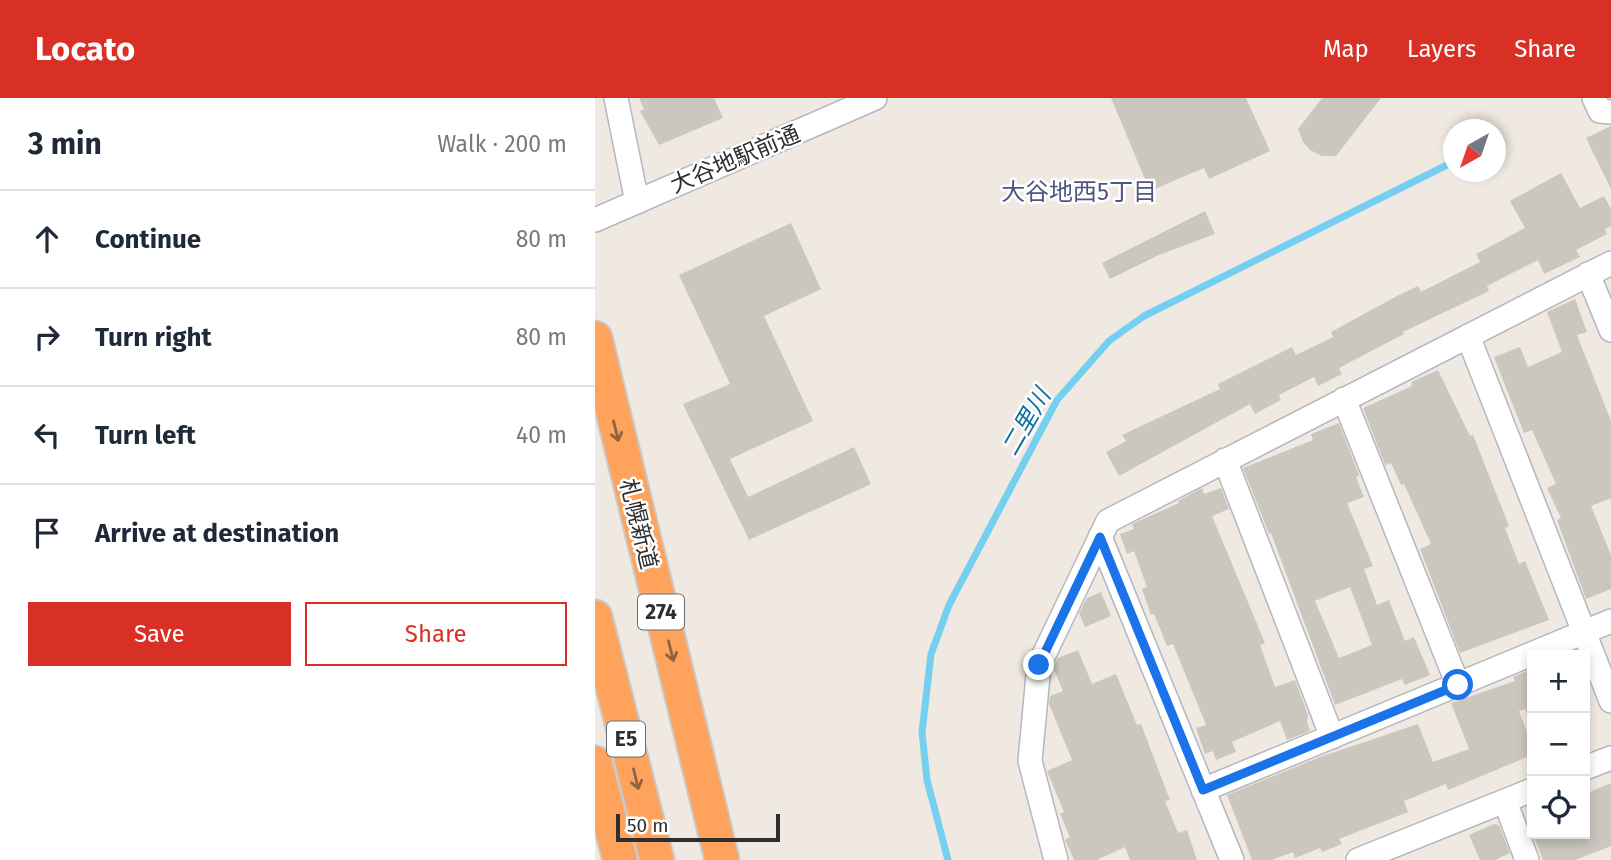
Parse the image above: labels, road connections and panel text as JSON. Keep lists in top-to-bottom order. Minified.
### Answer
{"streets":{"highway":["札幌新道","274","E5"],"street":["大谷地駅前通"]},"districts":["大谷地西5丁目"],"water":["二里川"],"scale_bar":"50 m","north":"bottom left","page":{"header":"Locato","nav":["Map","Layers","Share"],"heading":["3 min","Walk · 200 m"],"list":[["Continue","80 m"],["Turn right","80 m"],["Turn left","40 m"],"Arrive at destination"],"buttons":["Save","Share"],"map_buttons":["+","−"],"scale":"50 m"}}
